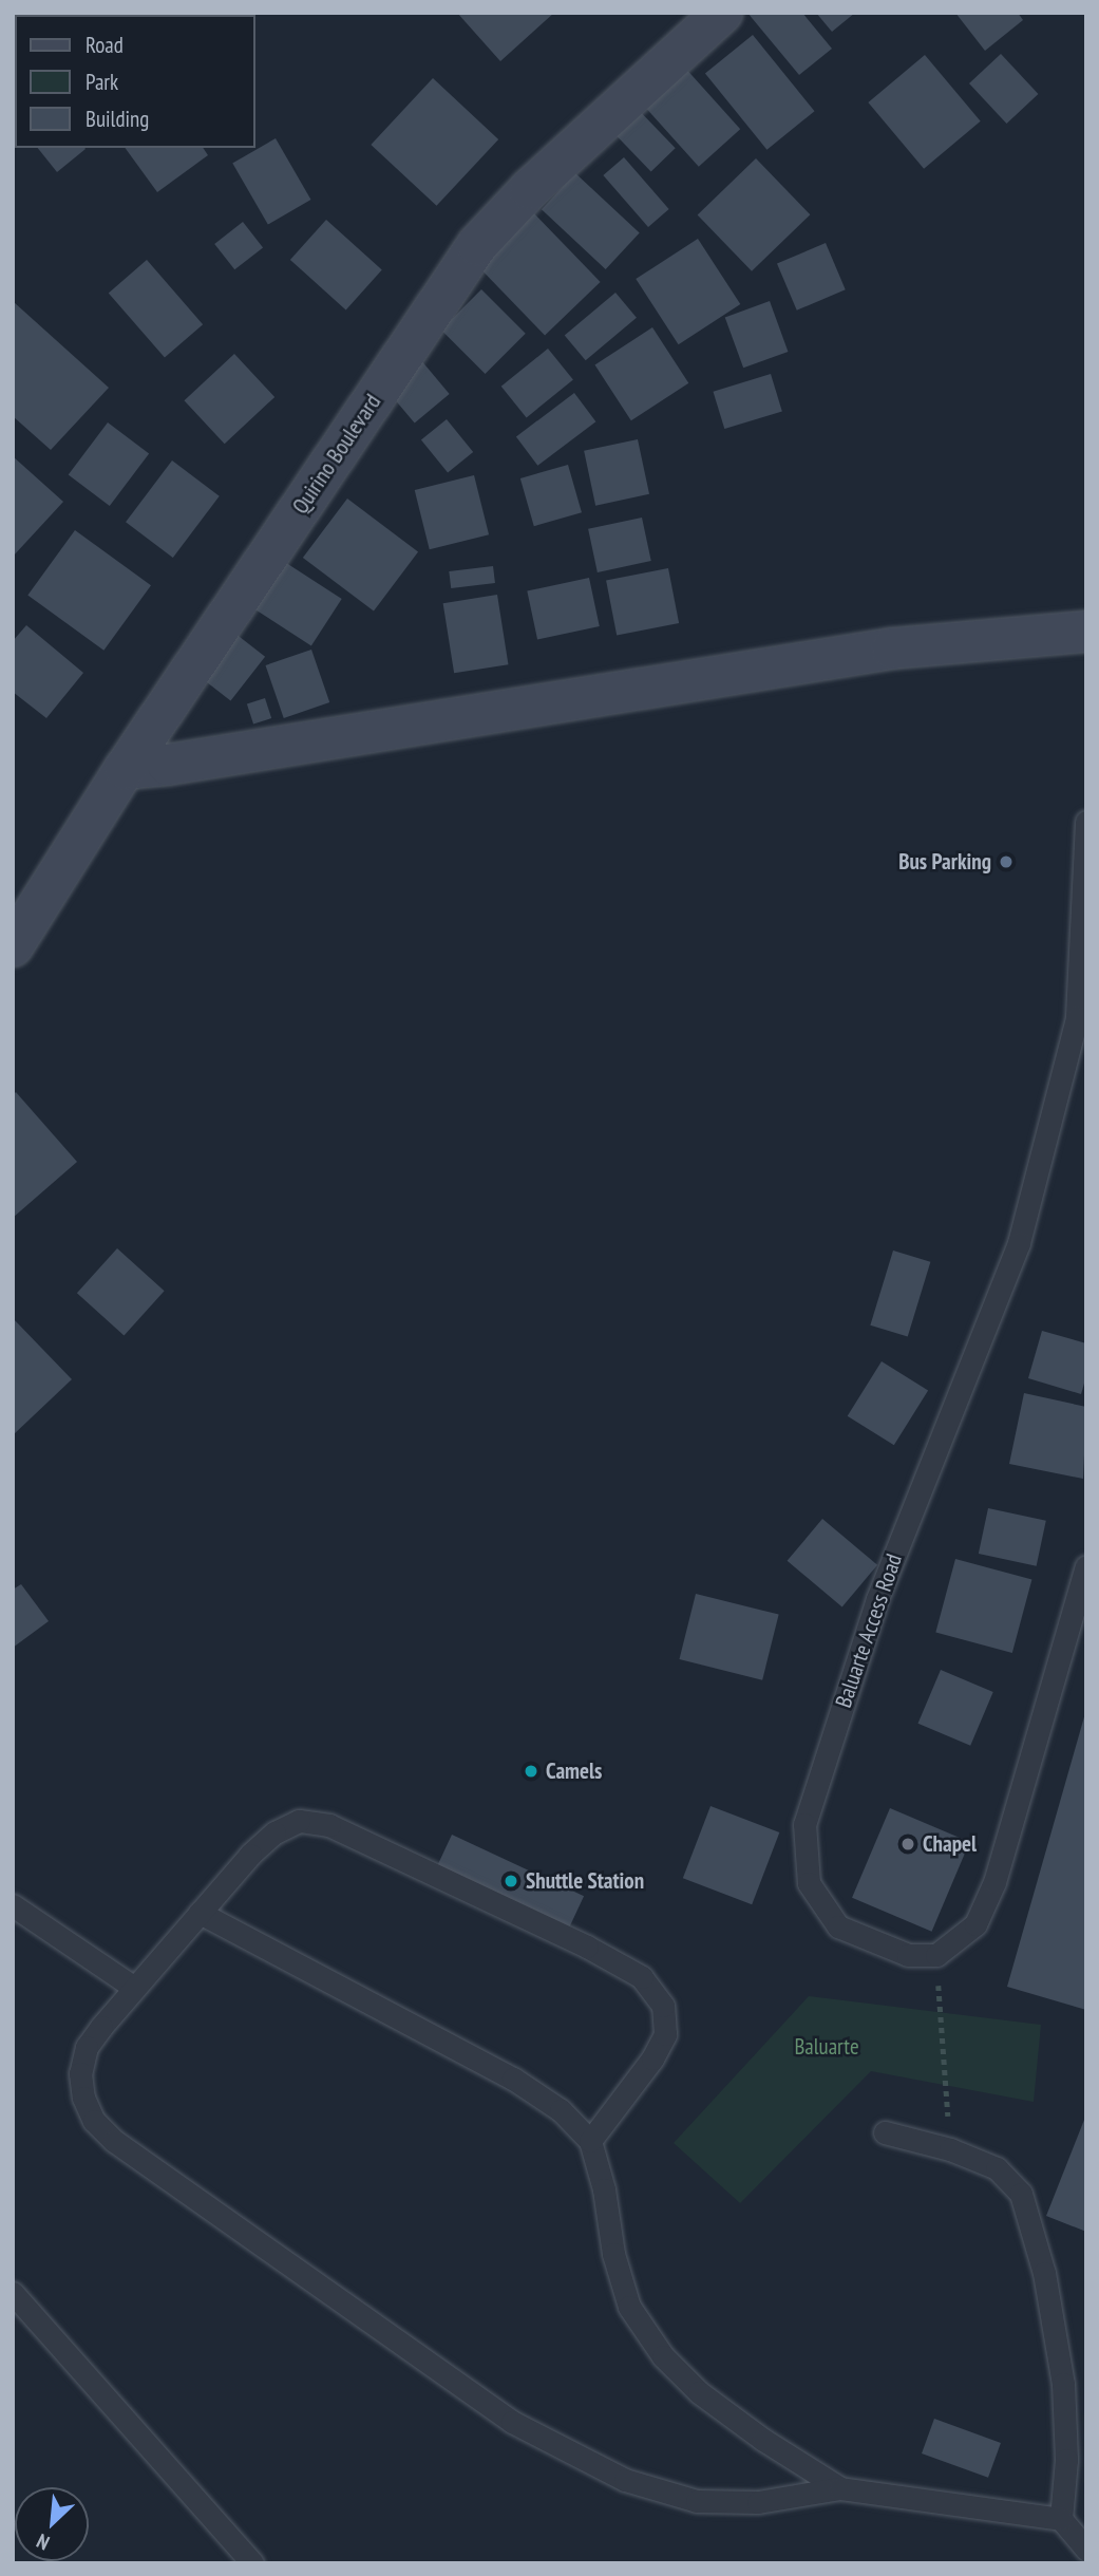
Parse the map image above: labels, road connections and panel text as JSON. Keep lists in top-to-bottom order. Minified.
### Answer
{"streets":{"main road":["Quirino Boulevard"],"lane":["Baluarte Access Road"]},"parks":["Baluarte"],"places":["Bus Parking","Camels","Chapel","Shuttle Station"],"legend":["Road","Park","Building"],"north":"bottom left"}
